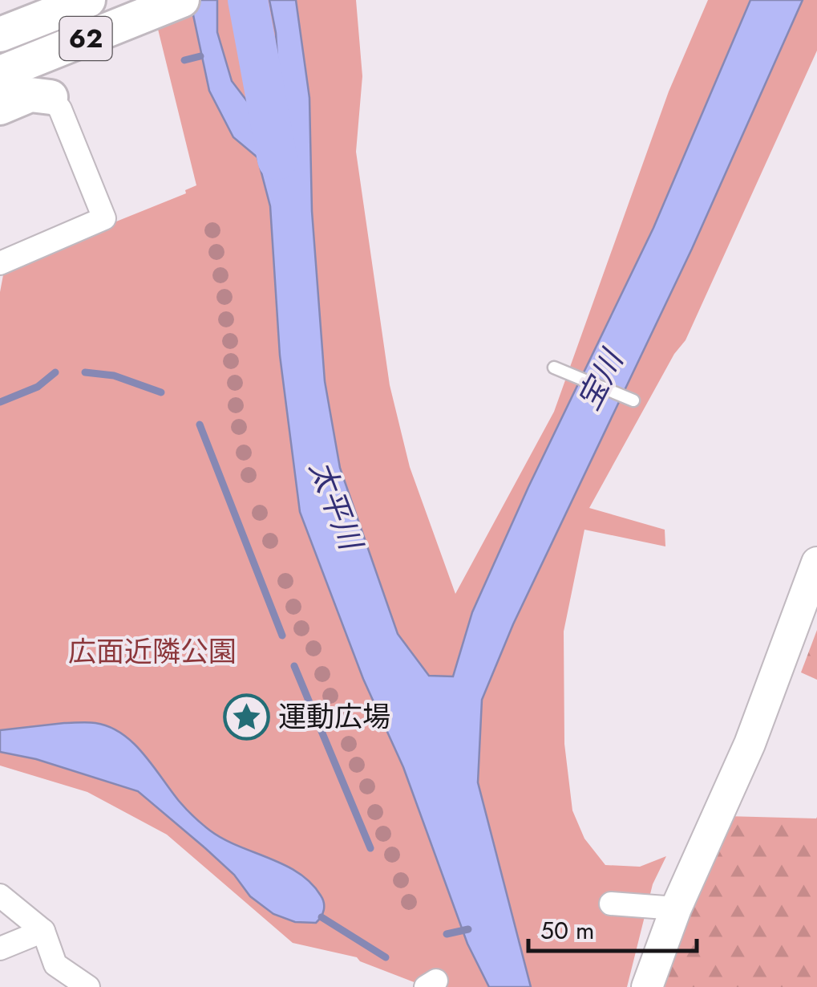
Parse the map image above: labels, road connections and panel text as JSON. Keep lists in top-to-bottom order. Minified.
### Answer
{"streets":{"main road":["62"]},"water":["宝川","太平川"],"parks":["広面近隣公園"],"places":{"place":["運動広場"]},"scale_bar":"50 m"}
